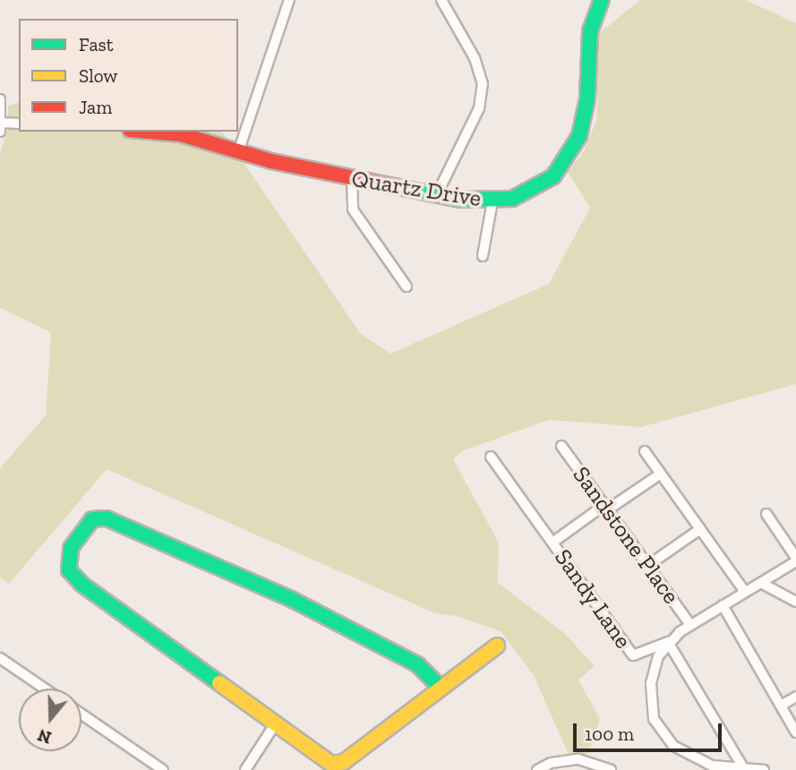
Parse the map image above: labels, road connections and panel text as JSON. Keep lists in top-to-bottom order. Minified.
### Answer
{"streets":{"street":["Quartz Drive","Sandstone Place","Sandy Lane"]},"crossings":[["Sandstone Place","Sandy Lane"]],"legend":["Fast","Slow","Jam"],"scale_bar":"100 m","north":"bottom"}
